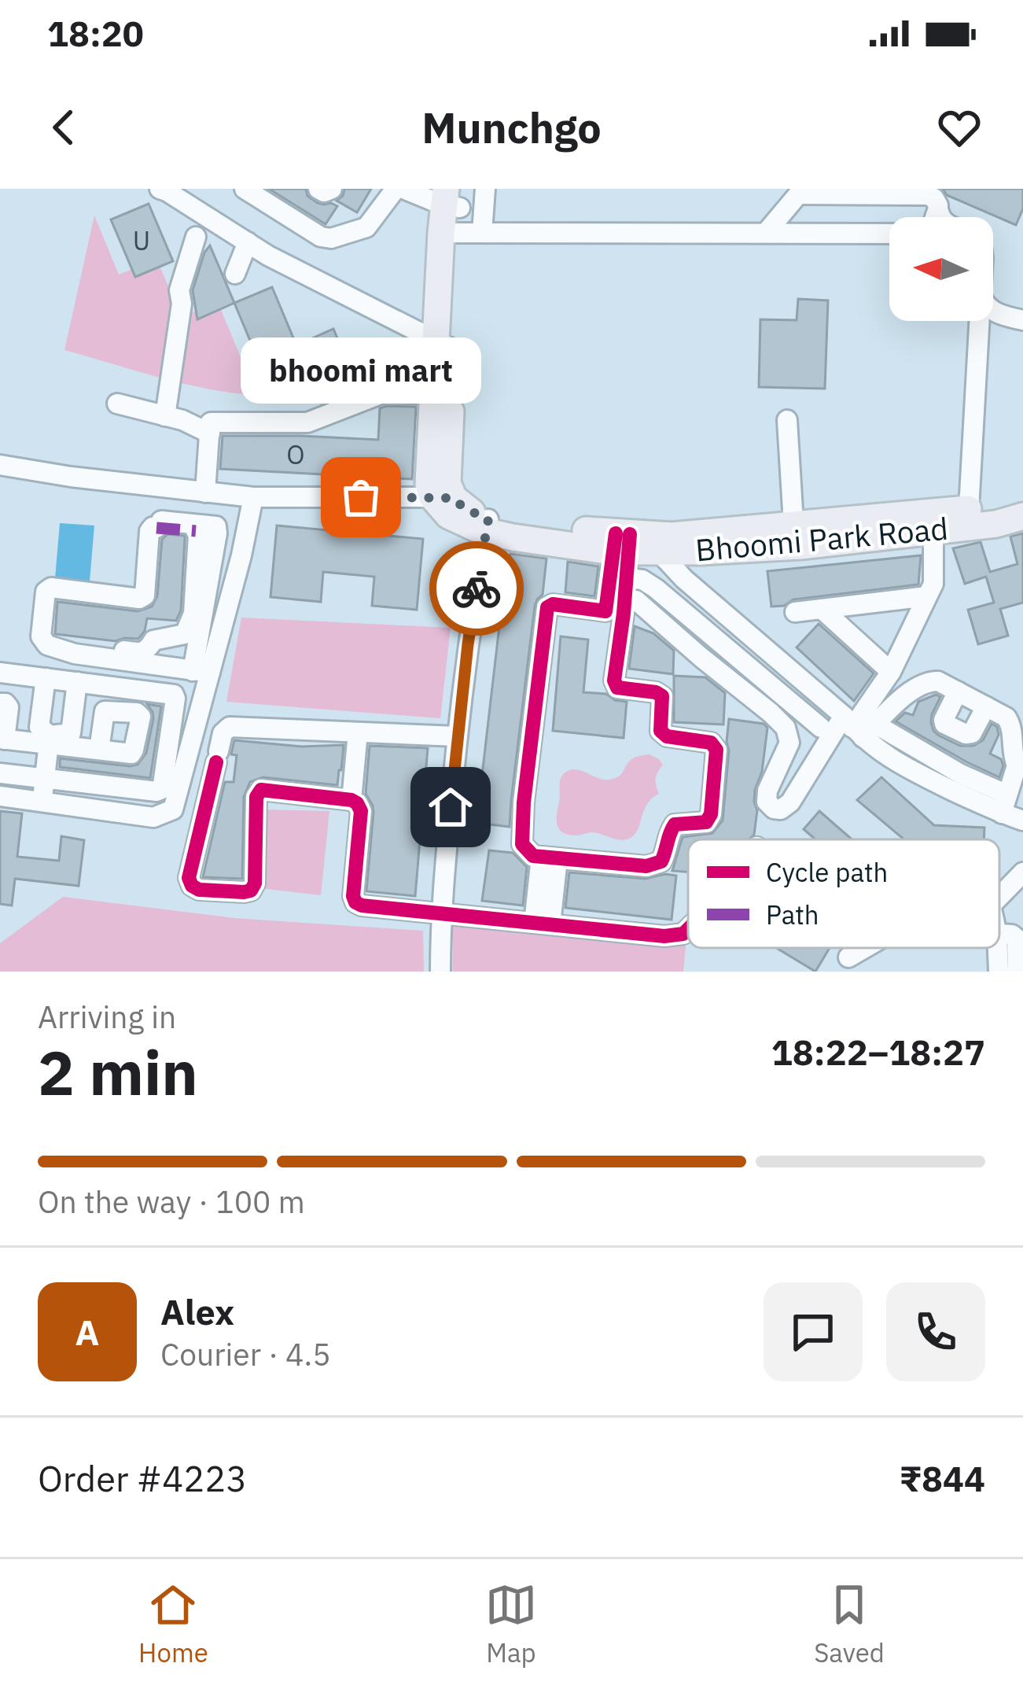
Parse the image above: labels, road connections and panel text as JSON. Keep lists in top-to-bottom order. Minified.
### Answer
{"places":["bhoomi mart"],"house_numbers":["U","O"],"legend":["Cycle path","Path"],"north":"left","page":{"status":"18:20","header":"Munchgo","bubble":"bhoomi mart","heading":["2 min","Arriving in","18:22–18:27"],"panel":["Alex","Courier · 4.5","Order #4223","₹844"],"bar":"On the way · 100 m","round":"A","tabs":["Home","Map","Saved"]}}
